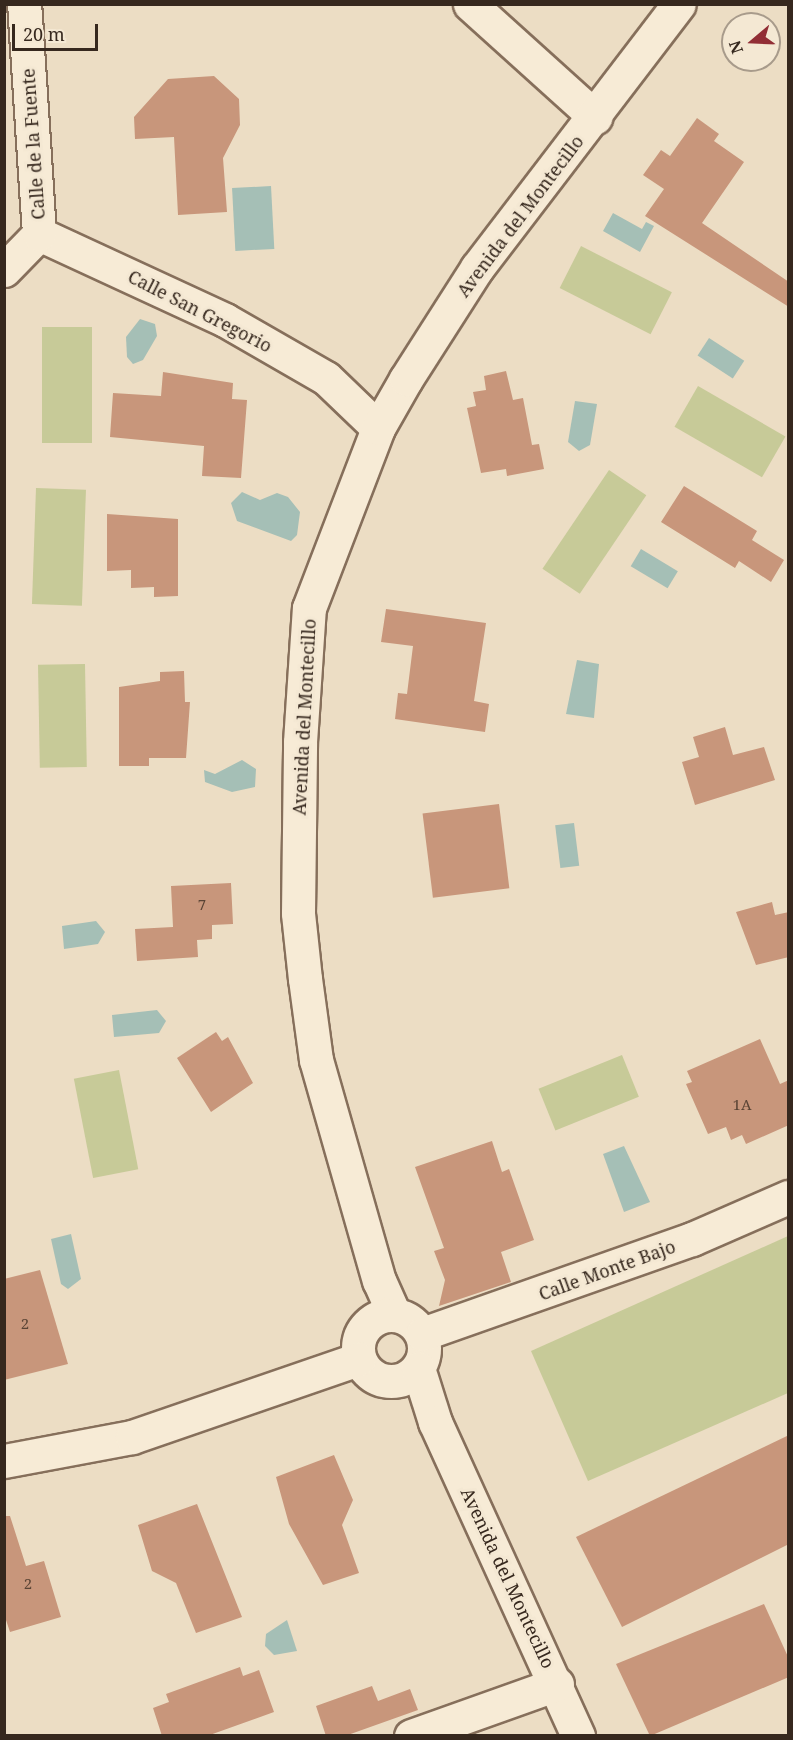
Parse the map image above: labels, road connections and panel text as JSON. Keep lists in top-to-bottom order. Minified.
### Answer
{"streets":{"street":["Calle de la Fuente","Avenida del Montecillo","Calle San Gregorio","Calle Monte Bajo"]},"crossings":[["Calle de la Fuente","Calle San Gregorio"],["Avenida del Montecillo","Calle San Gregorio"],["Avenida del Montecillo","Calle Monte Bajo"]],"house_numbers":["7","1A","2","2"],"scale_bar":"20 m","north":"left"}
